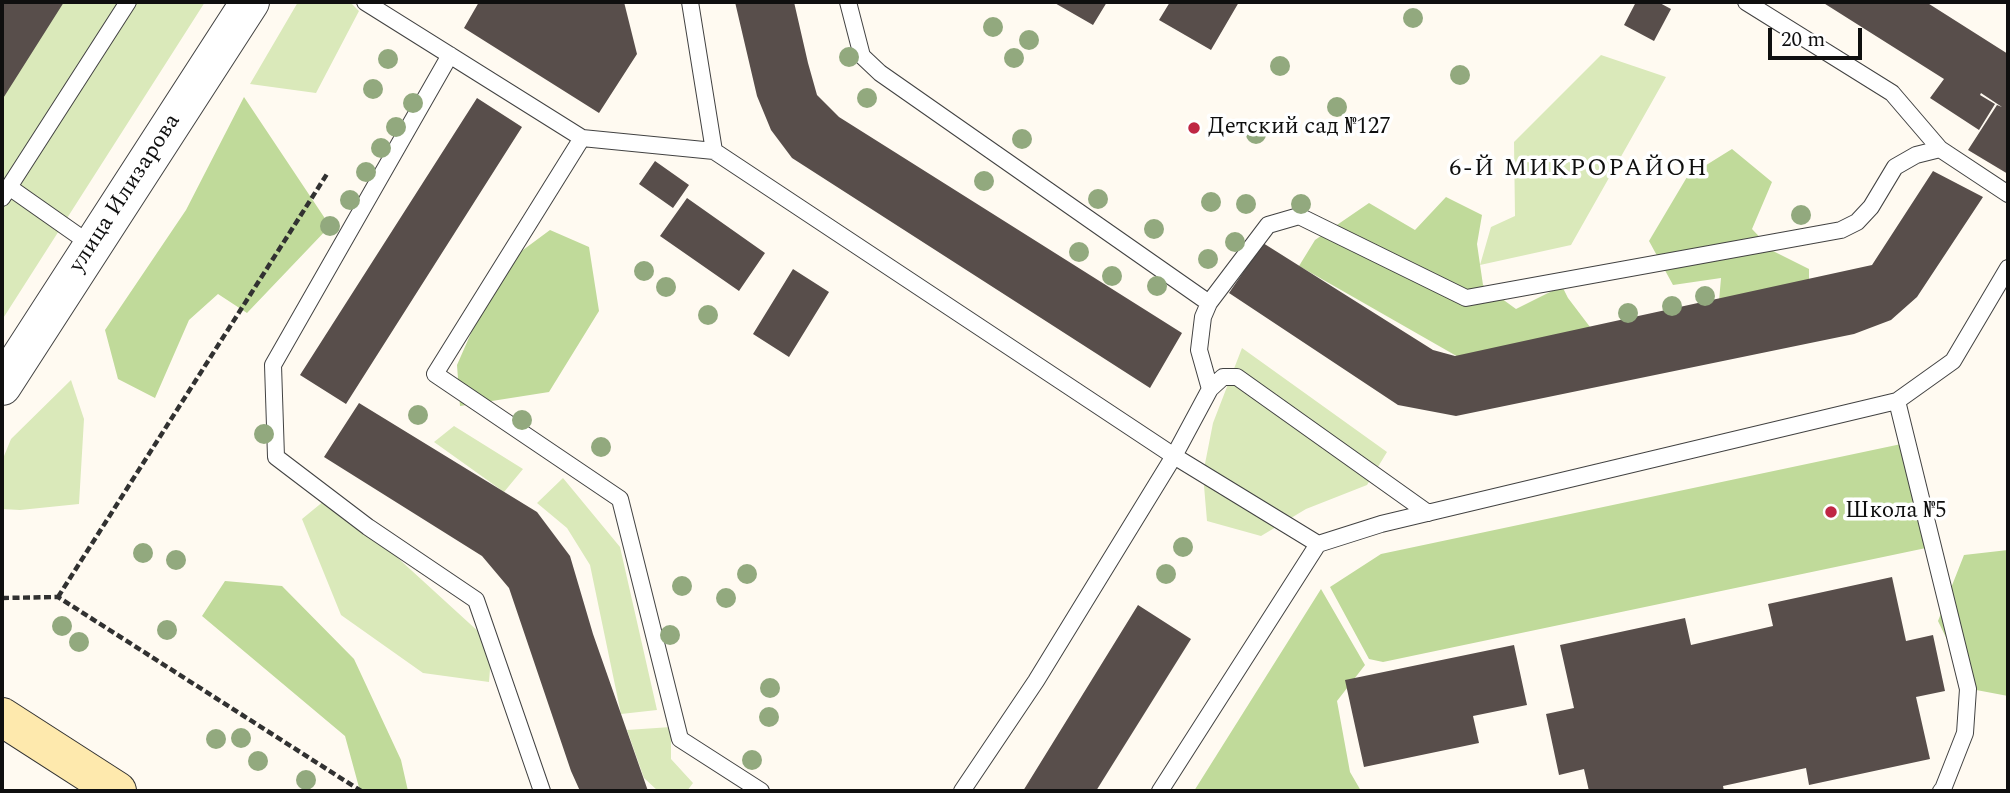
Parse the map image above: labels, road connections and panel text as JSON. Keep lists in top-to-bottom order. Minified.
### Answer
{"streets":{"street":["улица Илизарова"]},"districts":["6-Й МИКРОРАЙОН"],"places":["Детский сад №127","Школа №5"],"scale_bar":"20 m"}
